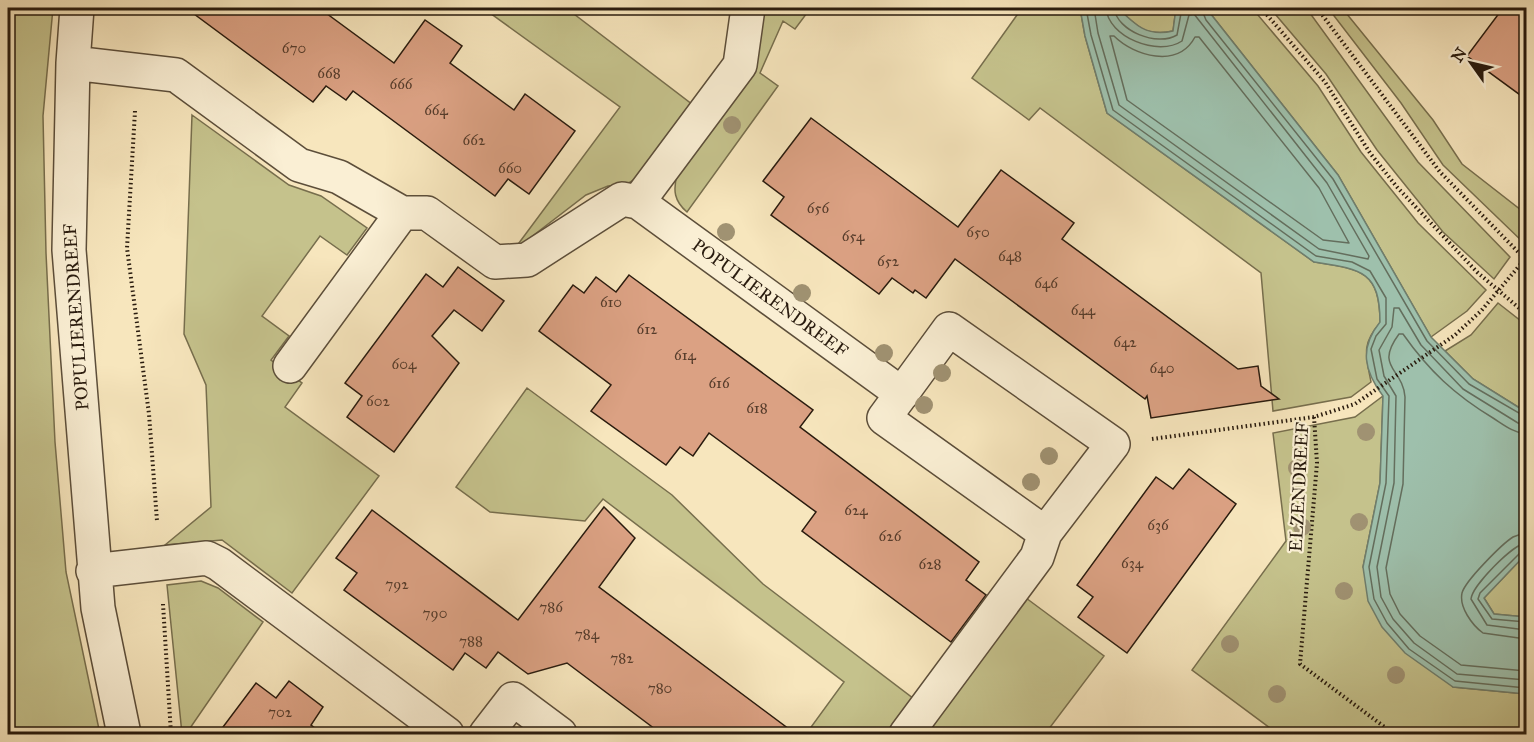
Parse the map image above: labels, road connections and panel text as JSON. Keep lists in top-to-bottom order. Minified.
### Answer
{"streets":{"street":["POPULIERENDREEF"],"path":["ELZENDREEF"]},"house_numbers":["670","668","666","664","662","660","656","650","654","648","652","646","610","644","612","642","614","604","640","616","602","618","624","636","626","634","628","792","786","790","784","788","782","780","702"],"north":"top left"}
